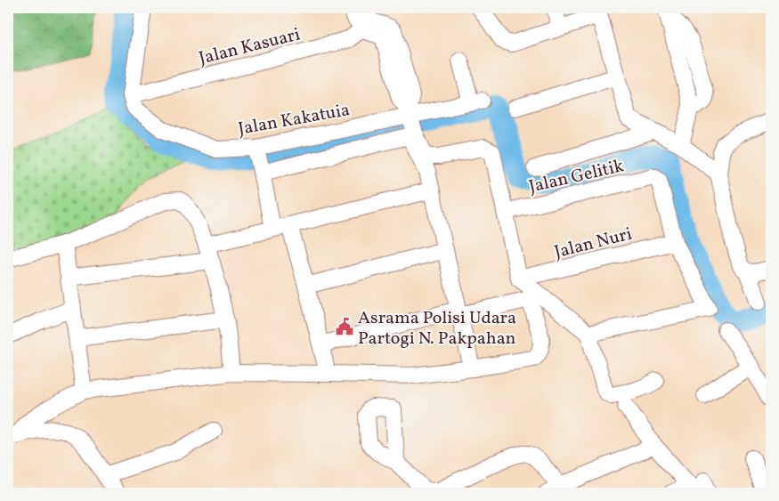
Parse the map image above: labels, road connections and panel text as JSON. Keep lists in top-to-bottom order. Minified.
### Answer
{"streets":{"street":["Jalan Kasuari","Jalan Kakatuia","Jalan Gelitik","Jalan Nuri"]},"crossings":[["Jalan Kasuari","Jalan Kakatuia"],["Jalan Gelitik","Jalan Nuri"]],"places":{"public building":["Asrama Polisi Udara Partogi N. Pakpahan"]}}
